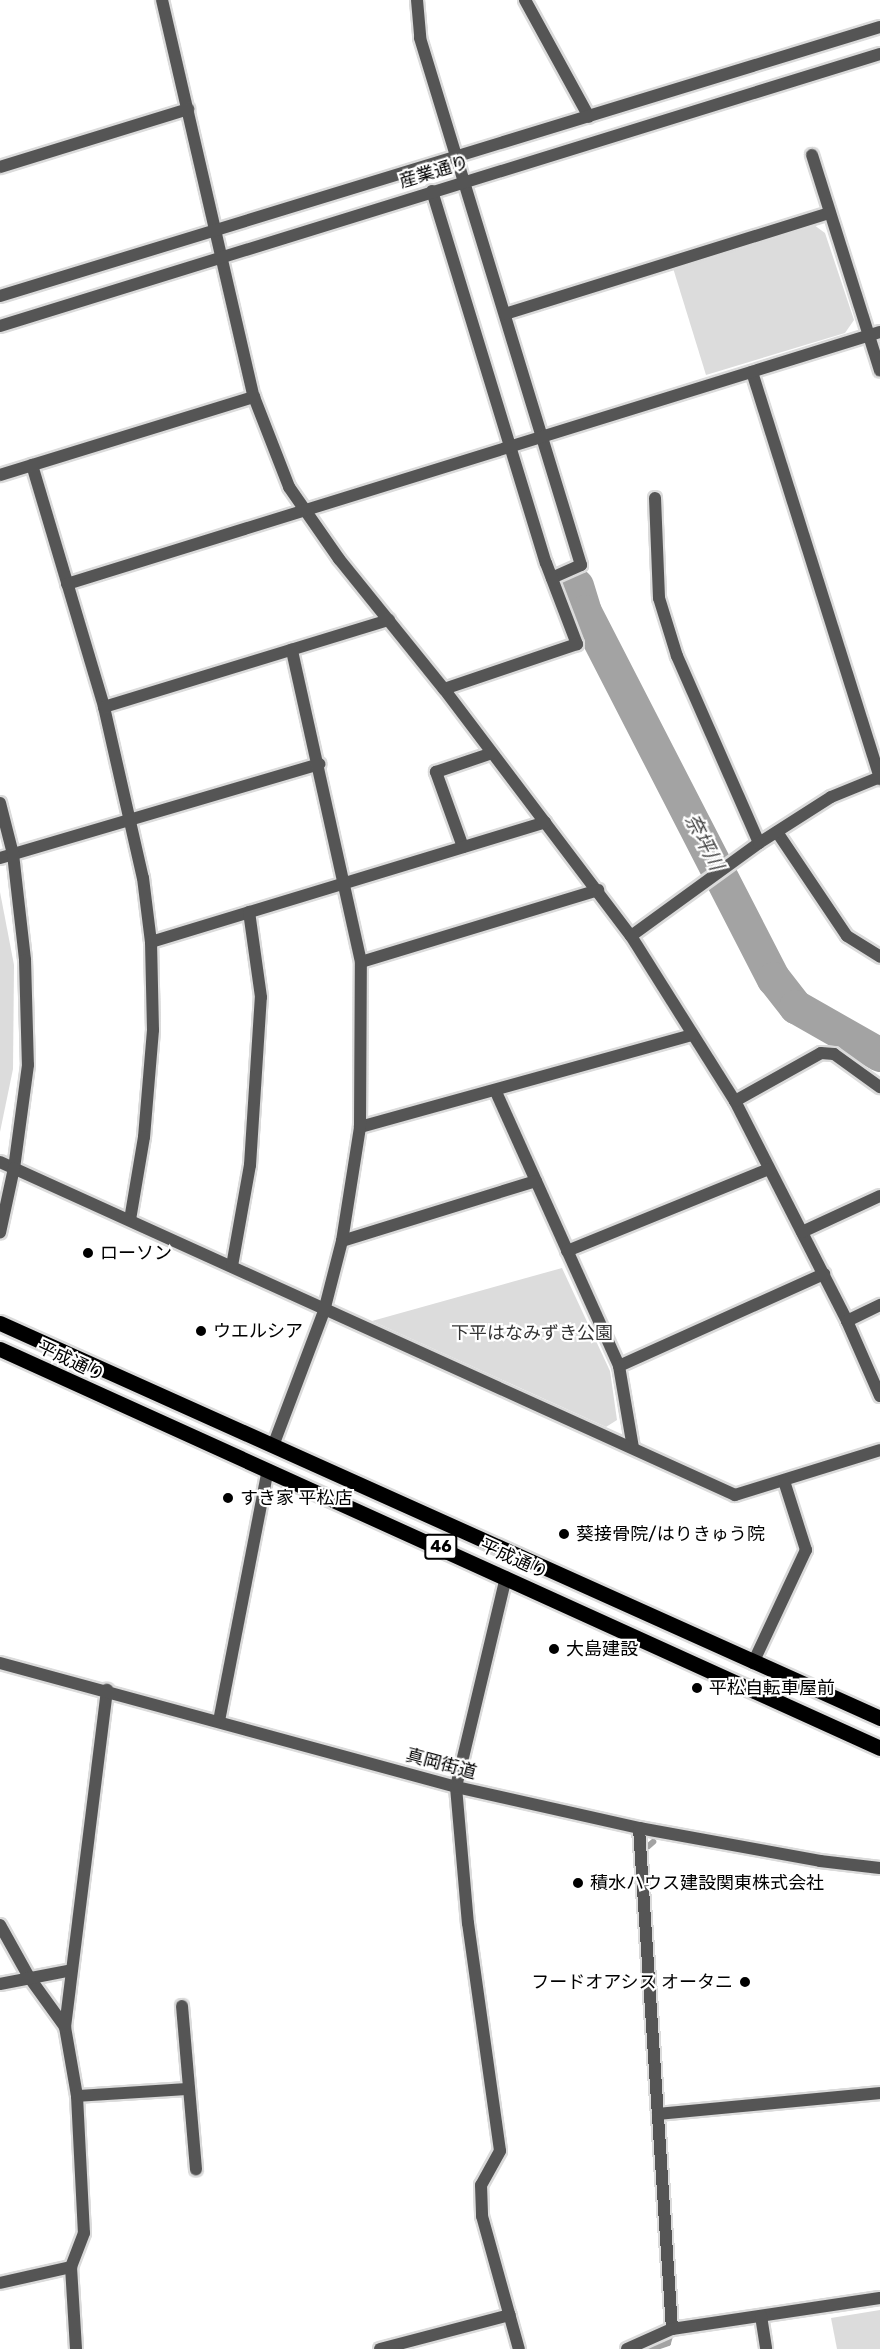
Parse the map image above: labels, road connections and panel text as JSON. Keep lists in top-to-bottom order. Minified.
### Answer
{"streets":{"main road":["平成通り","46"],"street":["産業通り","真岡街道"]},"water":["奈坪川"],"parks":["下平はなみずき公園"],"places":["ローソン","ウエルシア","すき家 平松店","葵接骨院/はりきゅう院","大島建設","平松自転車屋前","積水ハウス建設関東株式会社","フードオアシス オータニ"]}
